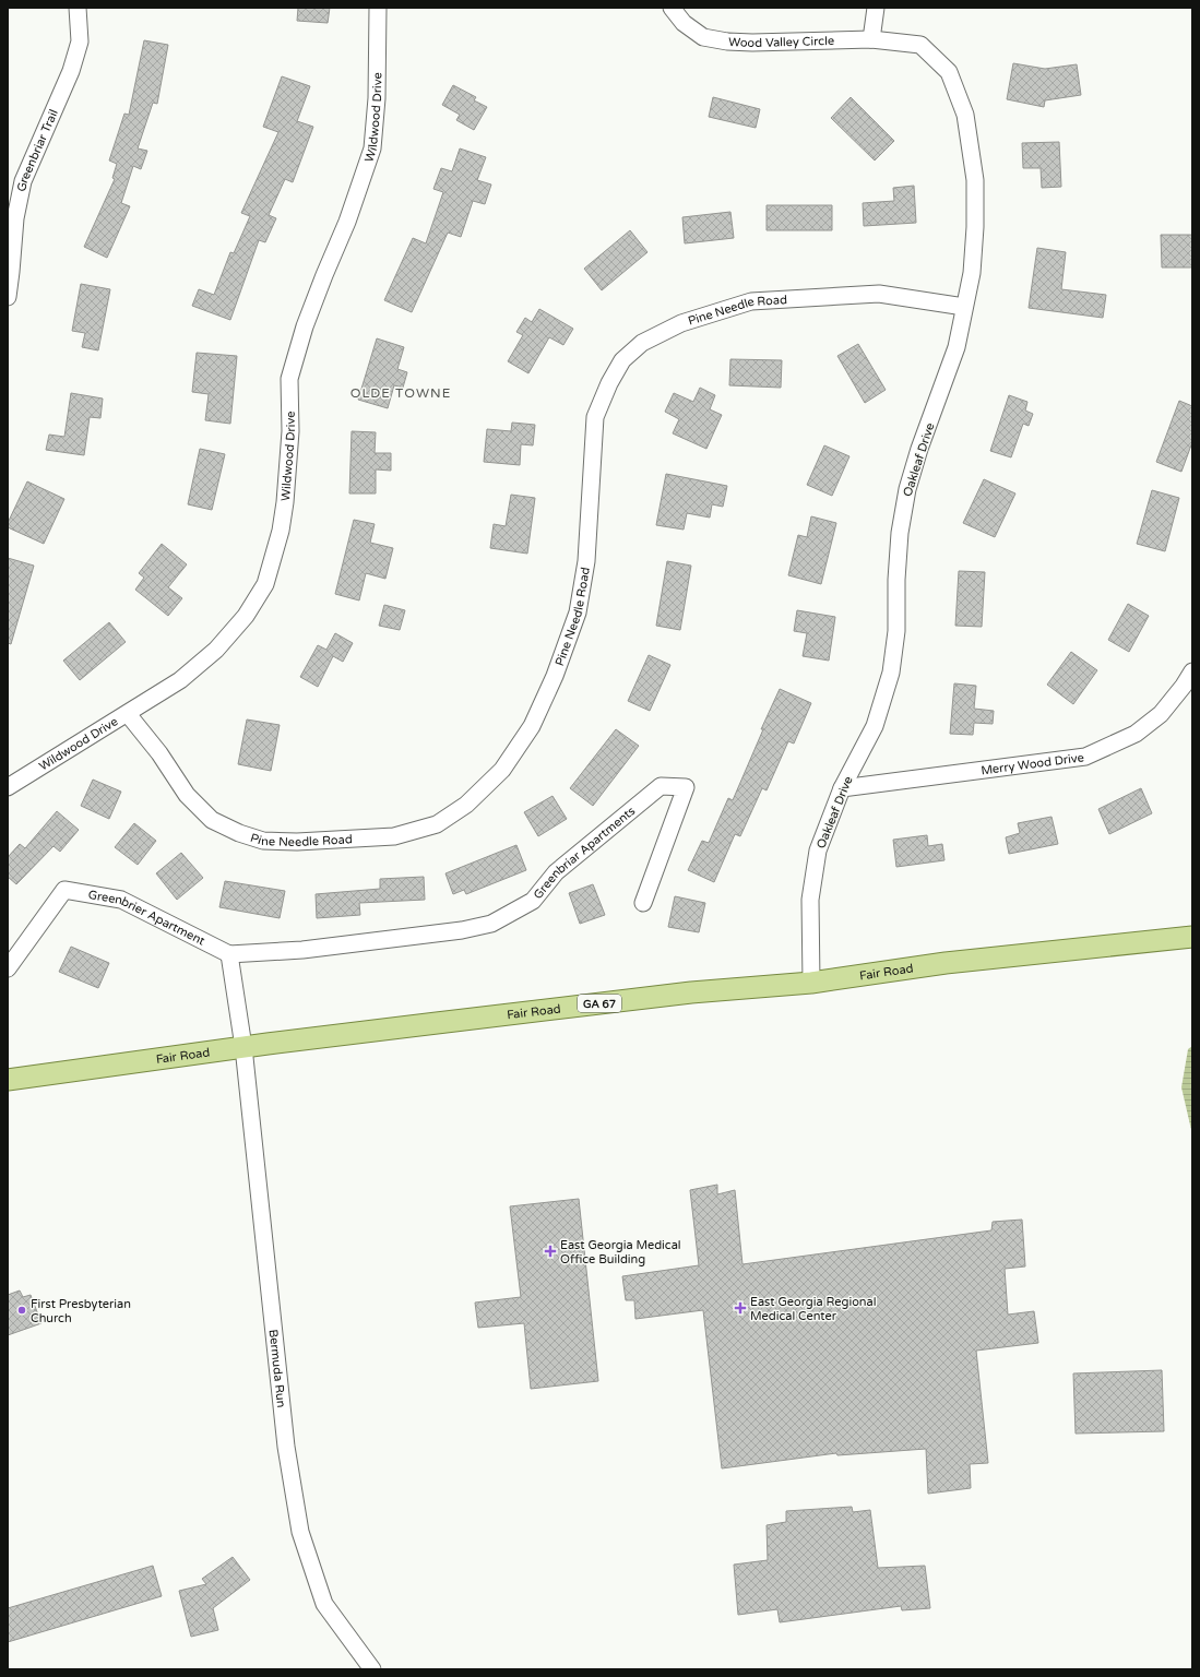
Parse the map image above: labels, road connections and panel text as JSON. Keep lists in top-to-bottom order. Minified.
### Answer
{"streets":{"main road":["Fair Road","GA 67"],"street":["Wood Valley Circle","Wildwood Drive","Greenbriar Trail","Pine Needle Road","Oakleaf Drive","Merry Wood Drive","Greenbriar Apartments","Greenbrier Apartment","Bermuda Run"]},"crossings":[["Wood Valley Circle","Oakleaf Drive"],["Wildwood Drive","Pine Needle Road"],["Pine Needle Road","Oakleaf Drive"],["Oakleaf Drive","Merry Wood Drive"],["Oakleaf Drive","Fair Road"],["Greenbriar Apartments","Greenbrier Apartment"],["Fair Road","Bermuda Run"]],"districts":["OLDE TOWNE"],"places":{"health":["East Georgia Medical Office Building","East Georgia Regional Medical Center"],"other":["First Presbyterian Church"]}}
